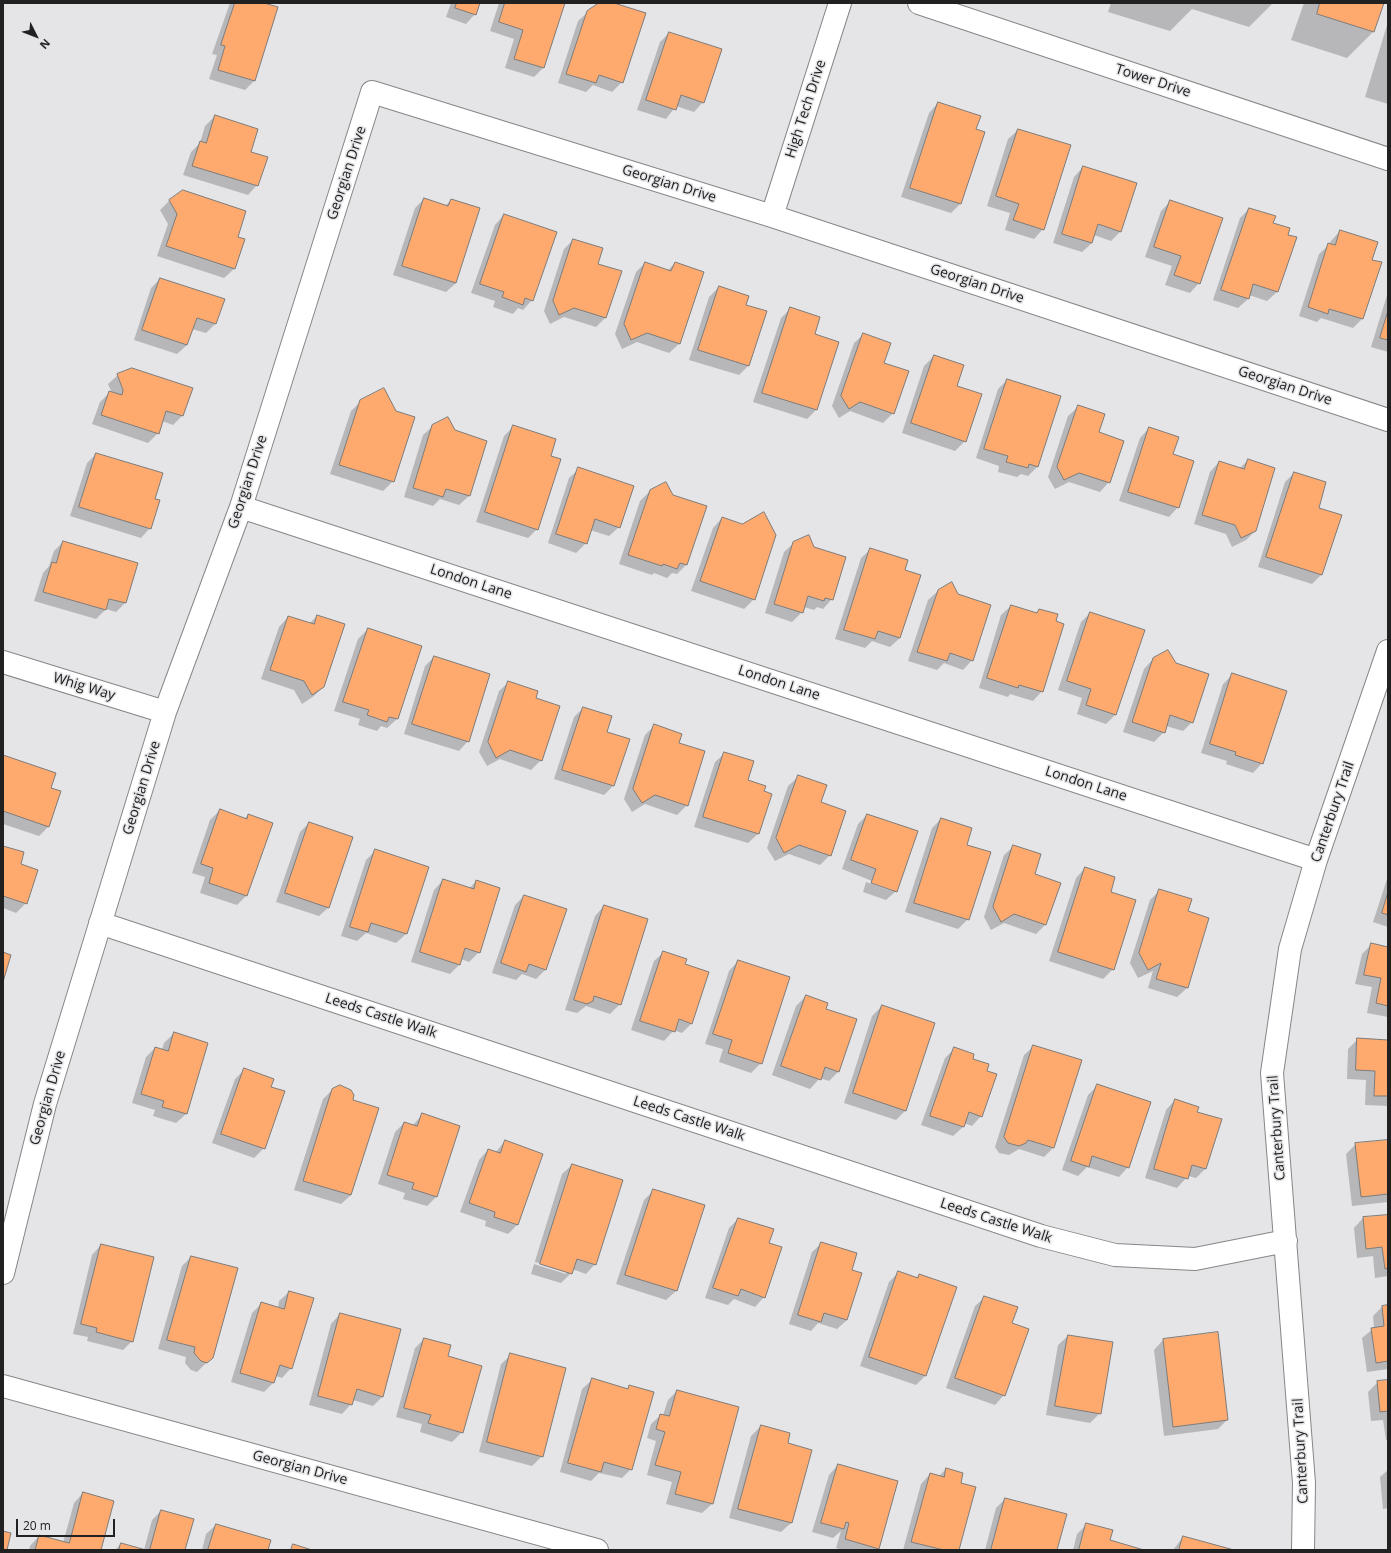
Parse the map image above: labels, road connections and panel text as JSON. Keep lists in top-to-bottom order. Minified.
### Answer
{"streets":{"street":["Tower Drive","High Tech Drive","Georgian Drive","London Lane","Whig Way","Canterbury Trail","Leeds Castle Walk"]},"crossings":[["High Tech Drive","Georgian Drive"],["Georgian Drive","London Lane"],["Georgian Drive","Whig Way"],["Georgian Drive","Leeds Castle Walk"],["London Lane","Canterbury Trail"],["Canterbury Trail","Leeds Castle Walk"]],"scale_bar":"20 m","north":"bottom right"}
